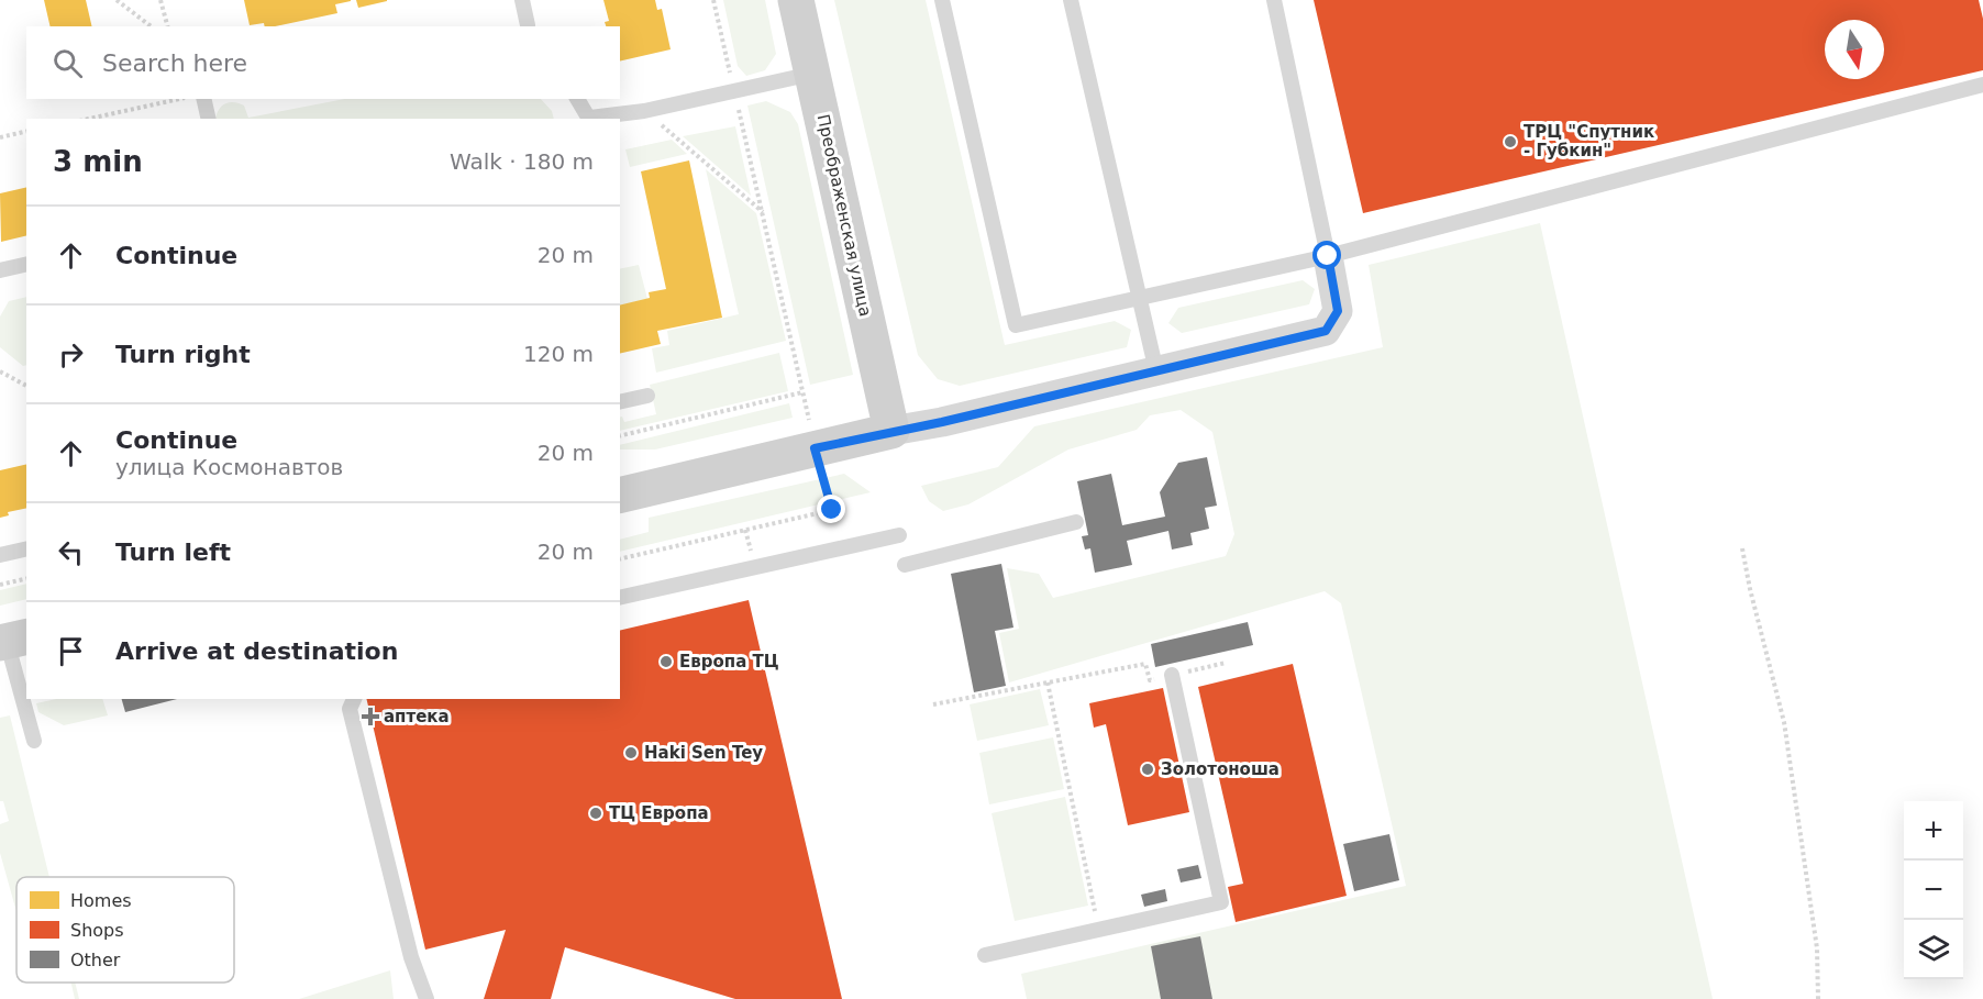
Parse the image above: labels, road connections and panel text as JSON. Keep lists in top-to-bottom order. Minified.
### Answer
{"streets":{"main road":["Преображенская улица"]},"places":{"other":["ТРЦ \"Спутник - Губкин\"","Европа ТЦ","Haki Sen Tey","Золотоноша","ТЦ Европа"],"health":["аптека"]},"legend":["Homes","Shops","Other"],"north":"bottom","page":{"search":"Search here","heading":["3 min","Walk · 180 m"],"list":[["Continue","20 m"],["Turn right","120 m"],["Continue","улица Космонавтов","20 m"],["Turn left","20 m"],"Arrive at destination"],"map_buttons":["+","−"]}}
